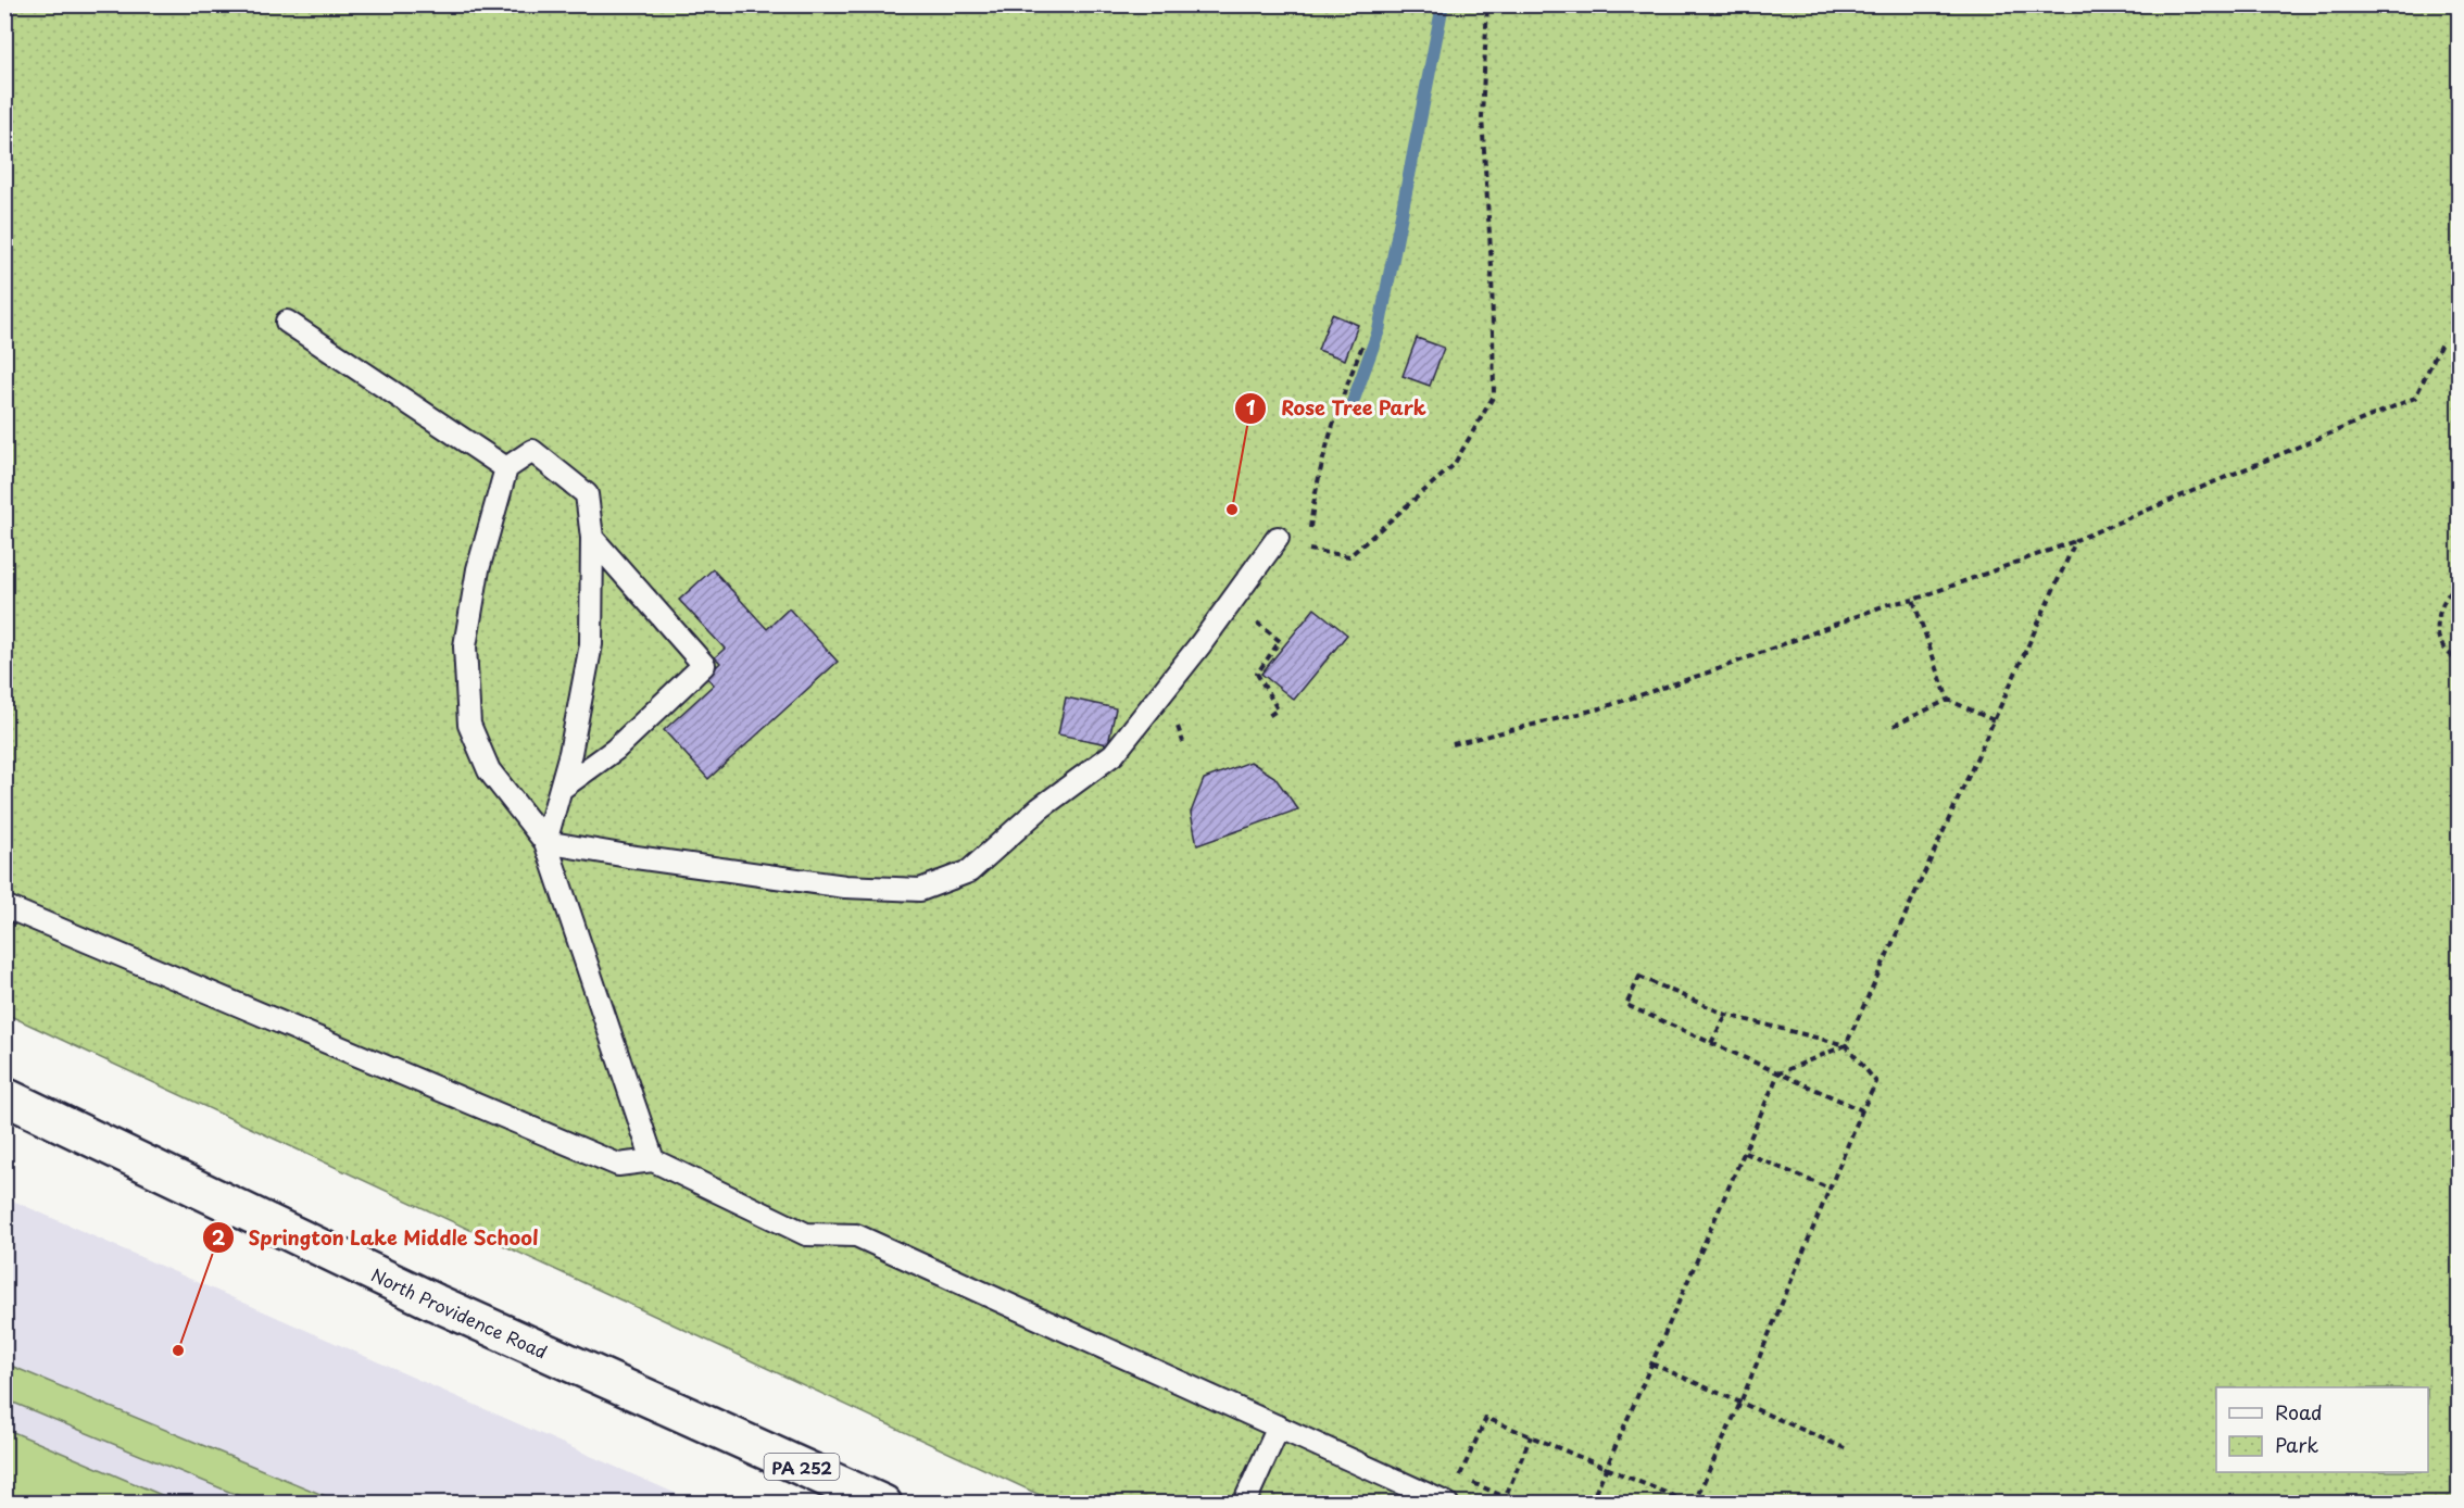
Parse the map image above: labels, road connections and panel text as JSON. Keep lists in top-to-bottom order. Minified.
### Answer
{"streets":{"main road":["North Providence Road","PA 252"]},"places":["Rose Tree Park","Springton Lake Middle School"],"legend":["Road","Park"]}
